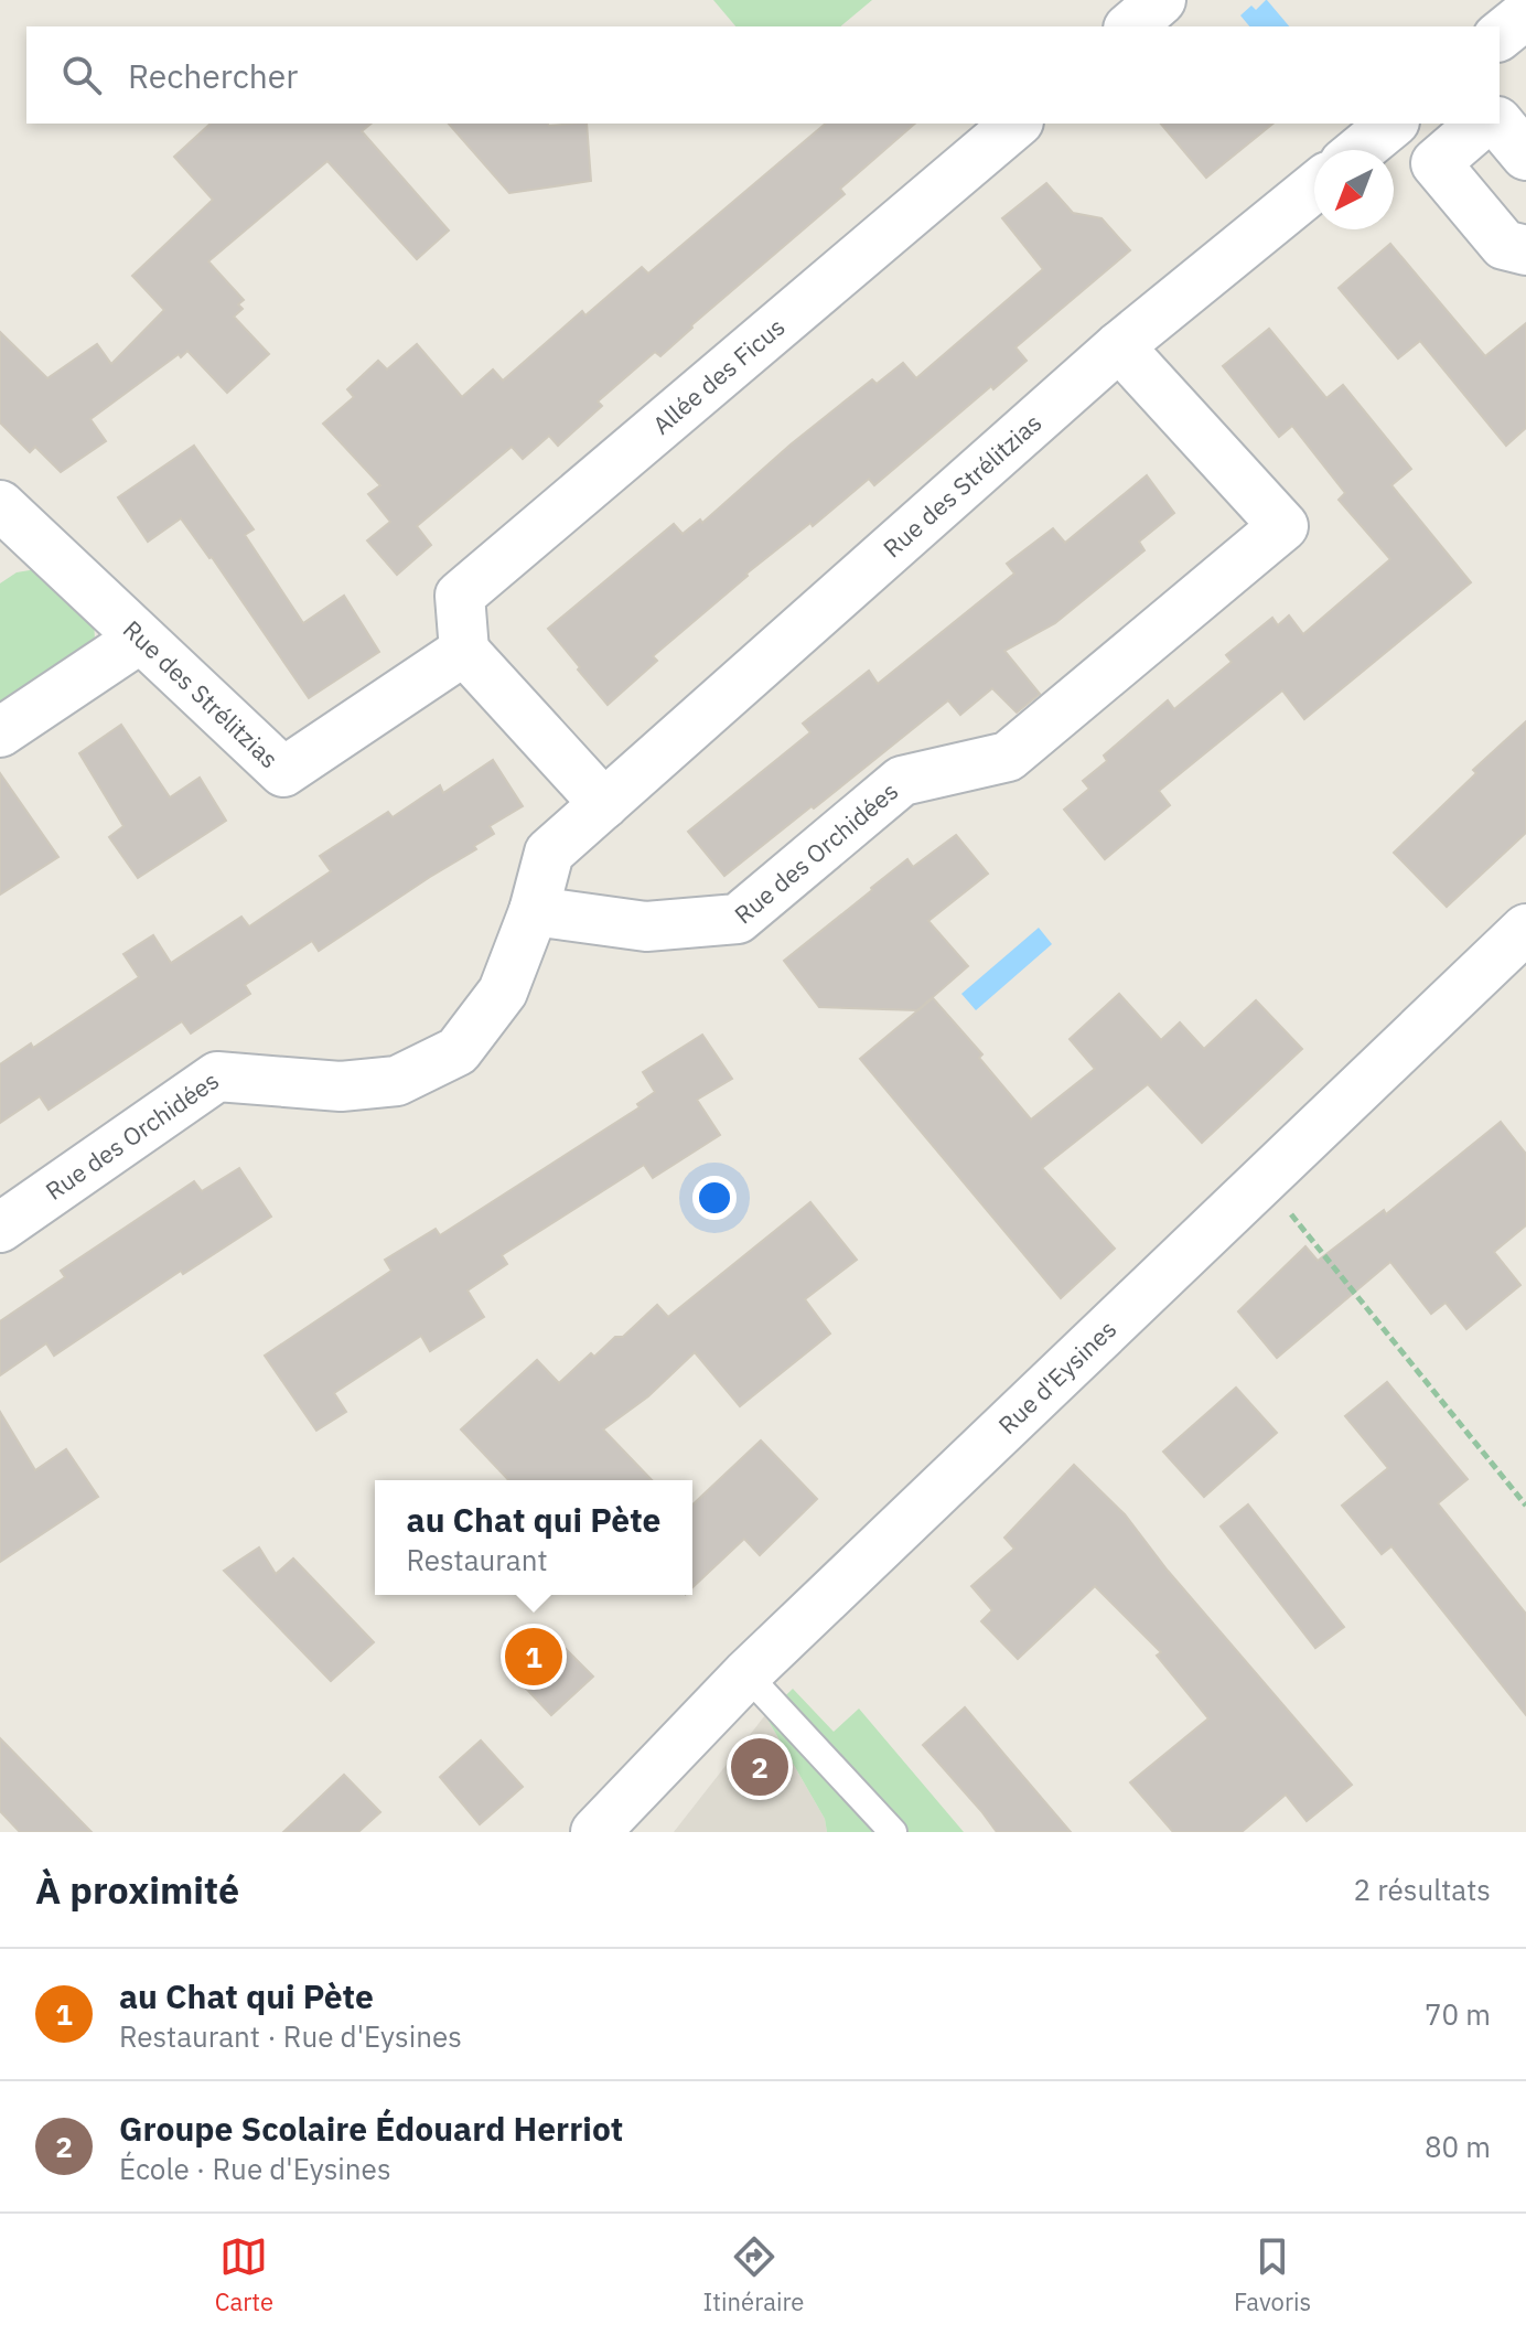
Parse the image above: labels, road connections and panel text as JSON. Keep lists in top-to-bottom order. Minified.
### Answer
{"streets":{"street":["Allée des Ficus","Rue des Strélitzias","Rue des Orchidées","Rue d'Eysines"]},"crossings":[["Allée des Ficus","Rue des Strélitzias"],["Rue des Strélitzias","Rue des Orchidées"]],"north":"bottom left","page":{"search":"Rechercher","popup":["au Chat qui Pète","Restaurant"],"pins":["1","2"],"heading":["À proximité","2 résultats"],"list":[{"mark":"1","name":"au Chat qui Pète","note":"Restaurant · Rue d'Eysines","value":"70 m"},{"mark":"2","name":"Groupe Scolaire Édouard Herriot","note":"École · Rue d'Eysines","value":"80 m"}],"nav":["Carte","Itinéraire","Favoris"]}}
